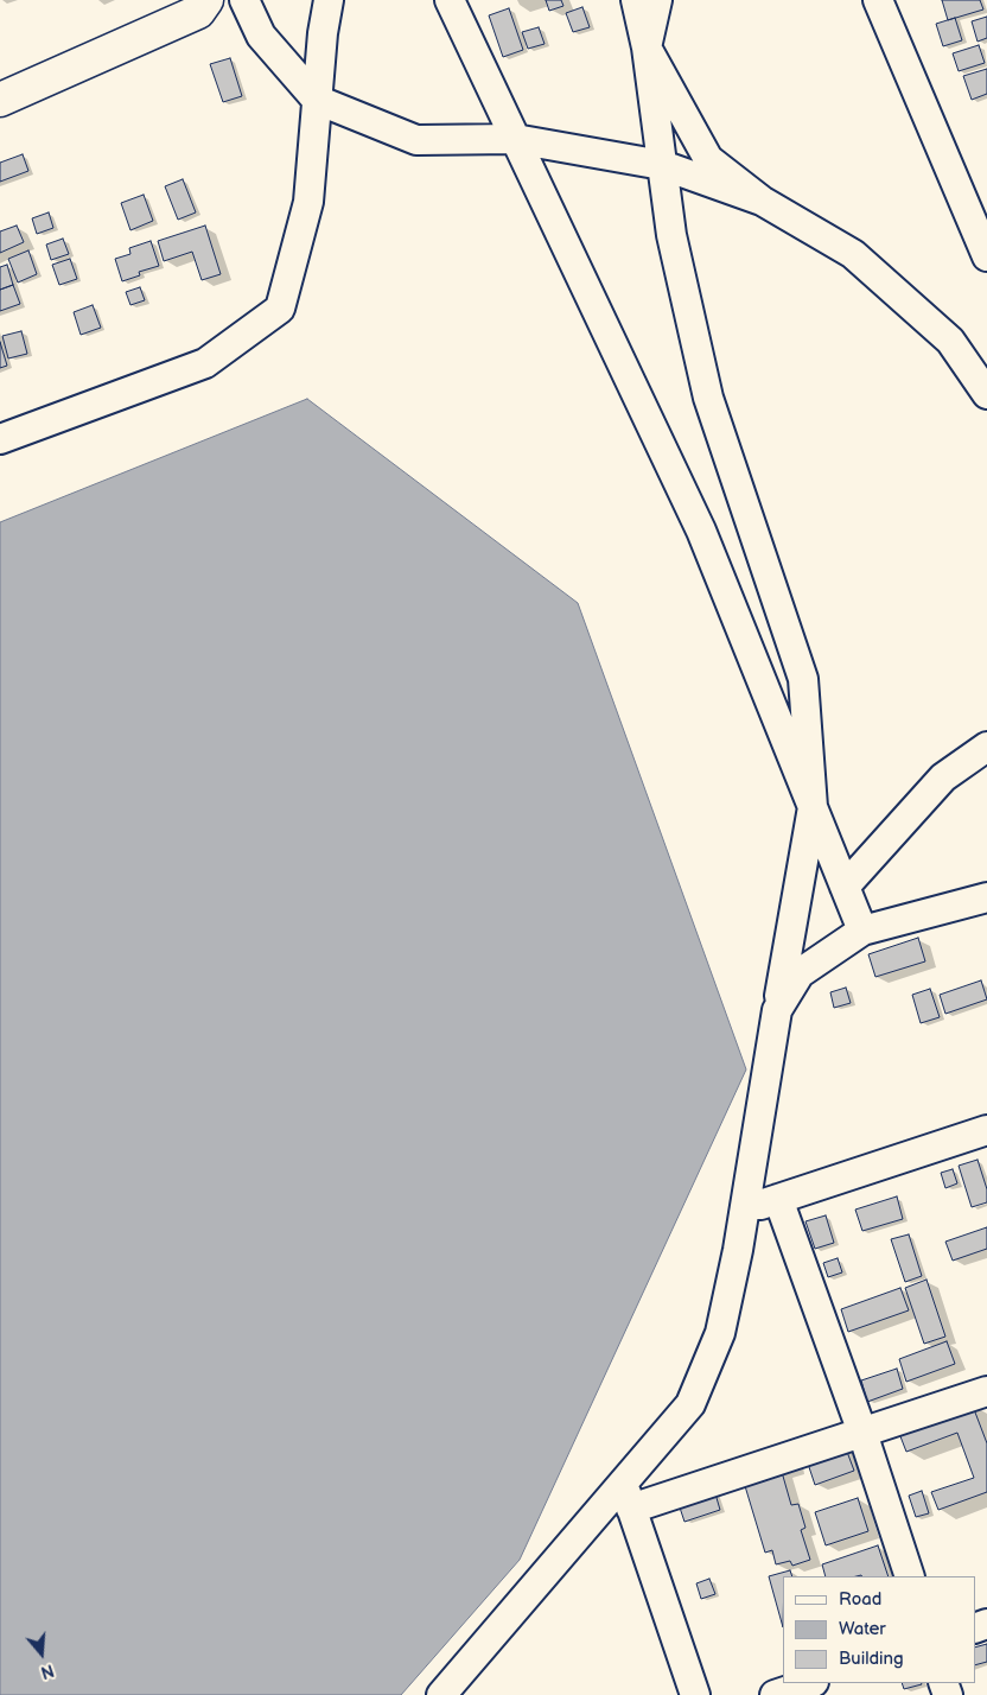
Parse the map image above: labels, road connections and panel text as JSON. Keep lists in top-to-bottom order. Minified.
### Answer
{"legend":["Road","Water","Building"],"north":"bottom"}
